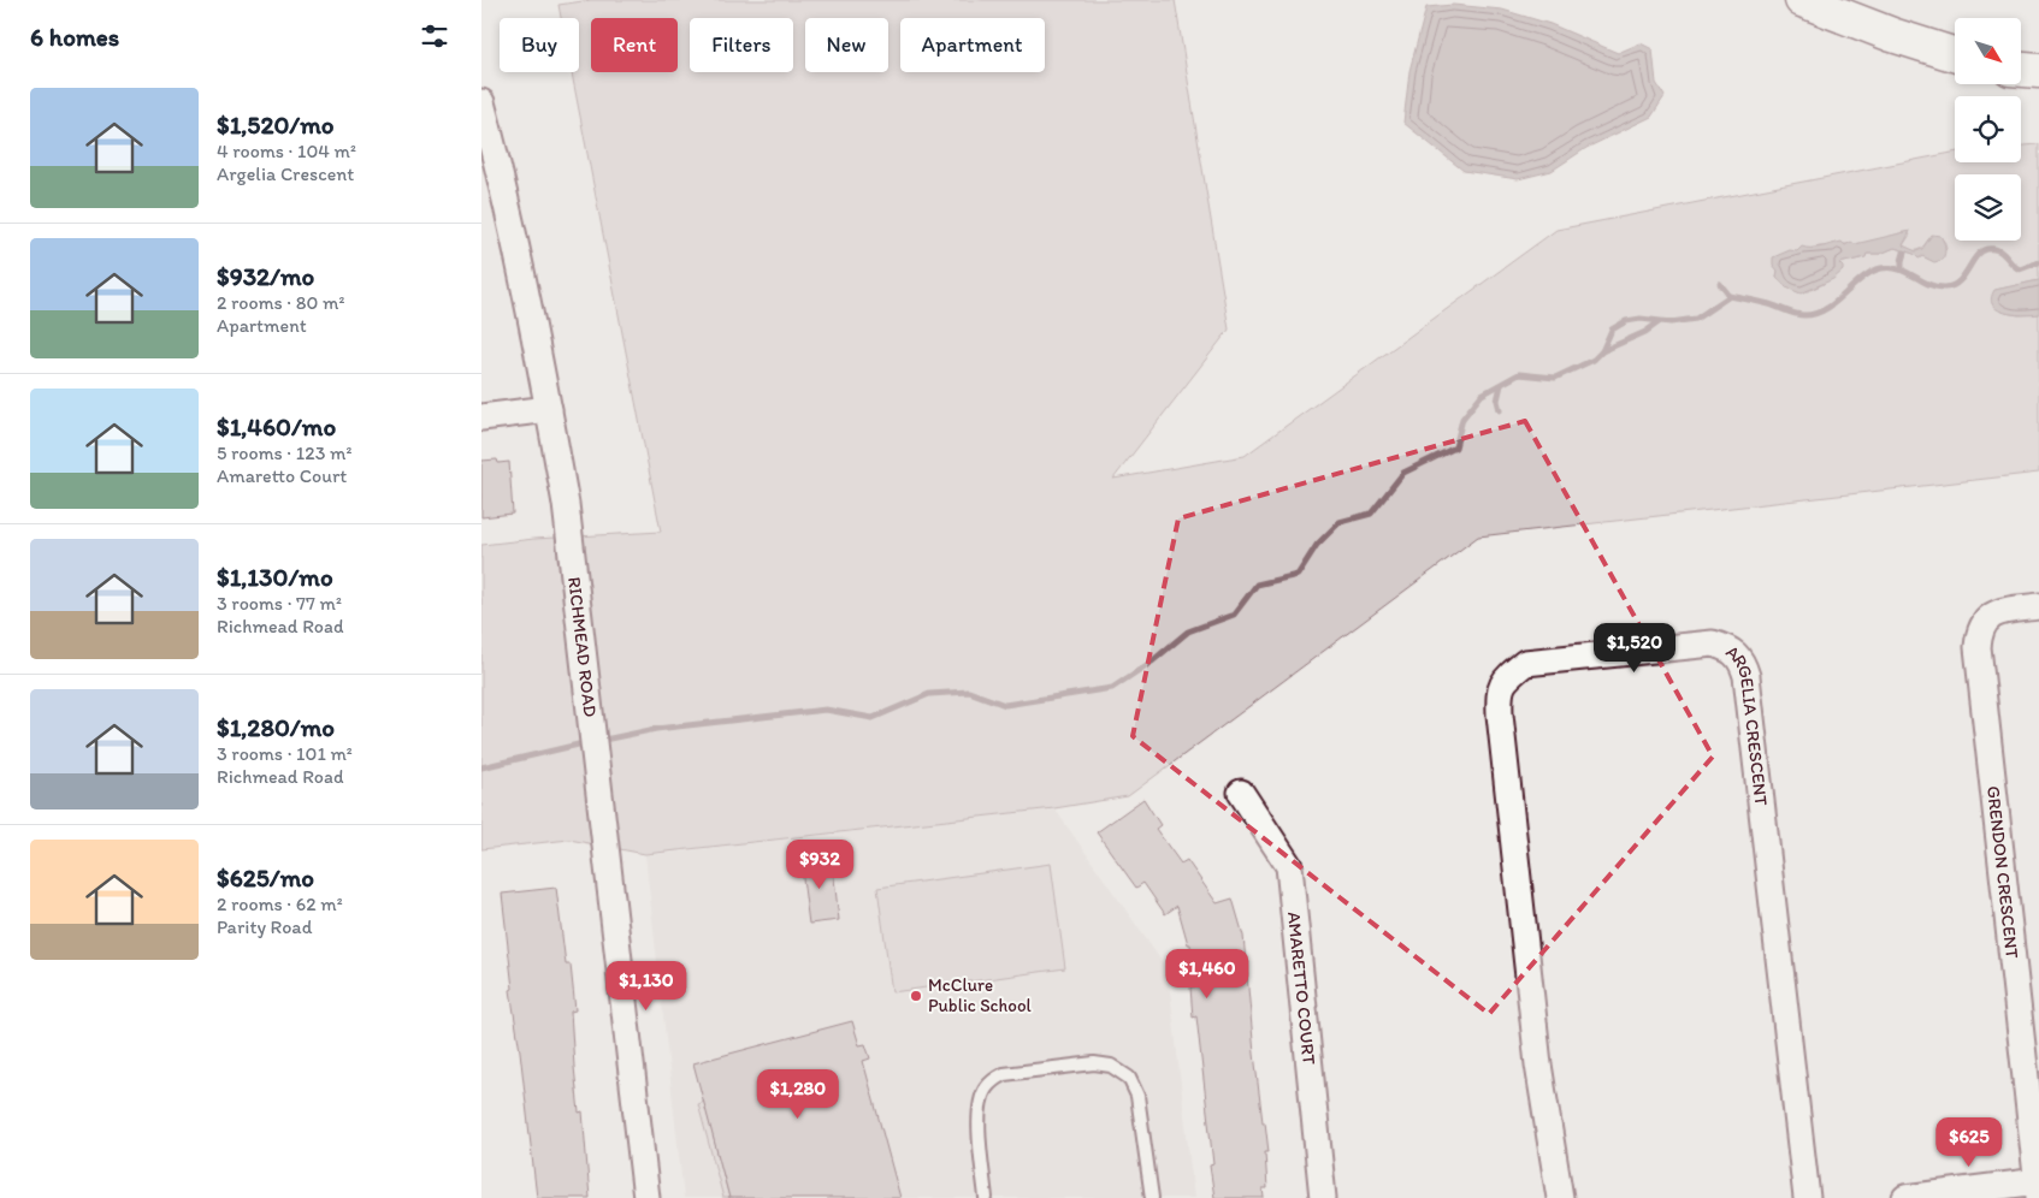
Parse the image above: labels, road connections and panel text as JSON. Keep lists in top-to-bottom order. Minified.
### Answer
{"streets":{"street":["RICHMEAD ROAD","ARGELIA CRESCENT","GRENDON CRESCENT","AMARETTO COURT"]},"places":["McClure Public School"],"north":"bottom right","page":{"heading":"6 homes","chip":["Buy","Rent","Filters","New","Apartment"],"list":[{"name":"$1,520/mo","note":"4 rooms · 104 m² · Argelia Crescent"},{"name":"$932/mo","note":"2 rooms · 80 m² · Apartment"},{"name":"$1,460/mo","note":"5 rooms · 123 m² · Amaretto Court"},{"name":"$1,130/mo","note":"3 rooms · 77 m² · Richmead Road"},{"name":"$1,280/mo","note":"3 rooms · 101 m² · Richmead Road"},{"name":"$625/mo","note":"2 rooms · 62 m² · Parity Road"}],"price":["$1,520","$932","$1,460","$1,130","$1,280","$625"]}}
